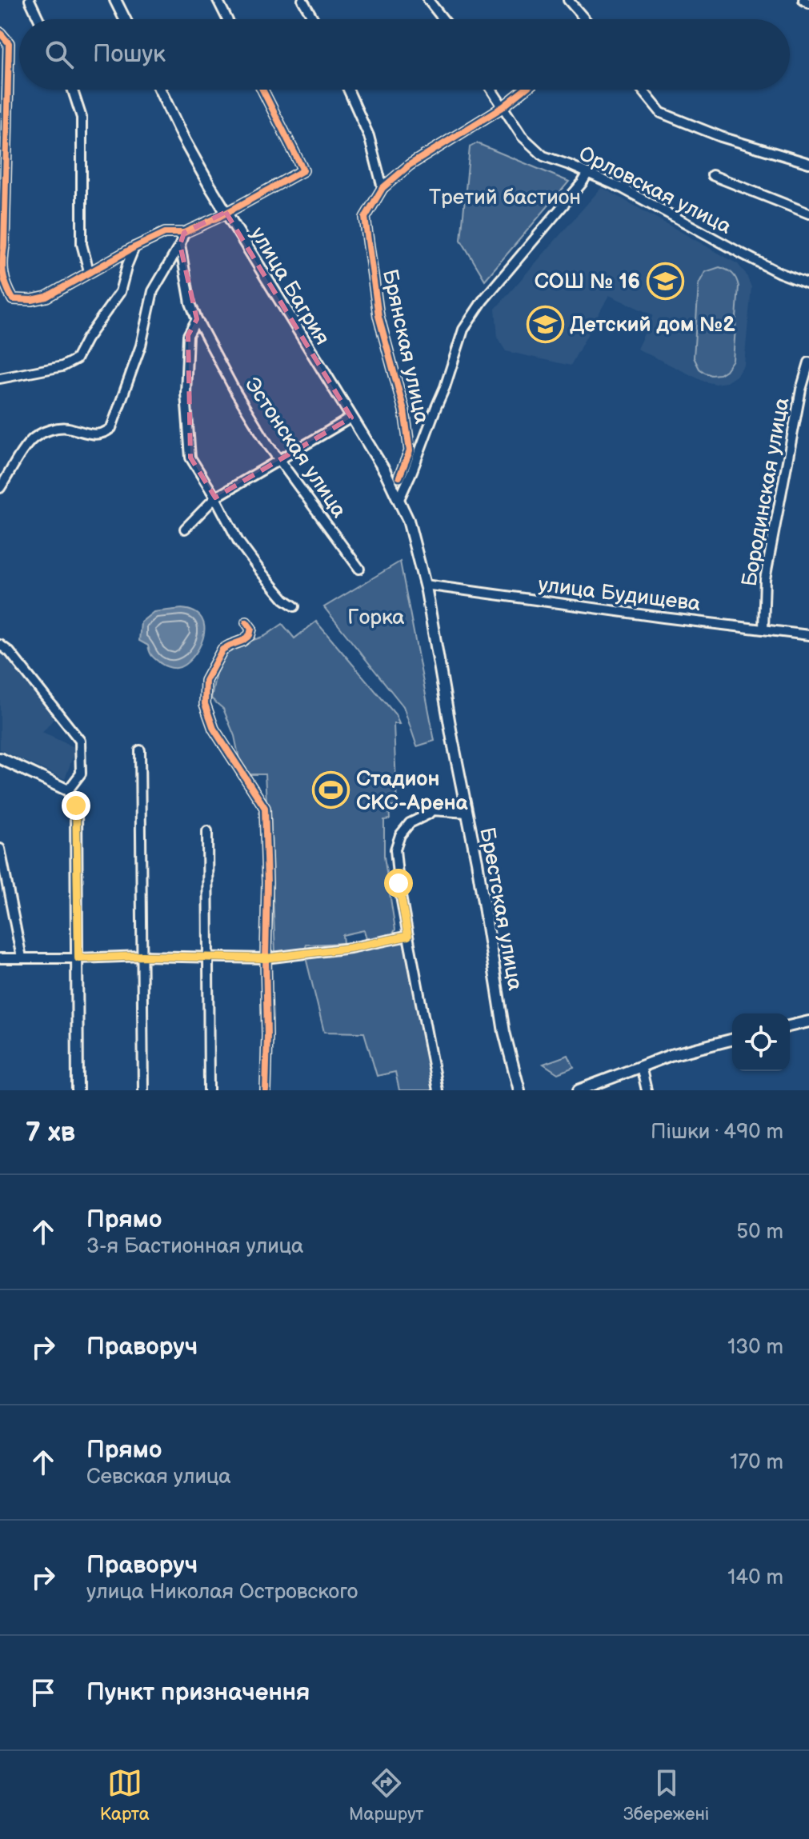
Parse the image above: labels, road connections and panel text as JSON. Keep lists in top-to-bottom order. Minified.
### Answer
{"streets":{"main road":["улица Багрия","Брестская улица"],"street":["Орловская улица","Брянская улица","Эстонская улица","Бородинская улица","улица Будищева"]},"crossings":[["Орловская улица","Брянская улица"],["улица Багрия","Брестская улица"],["Бородинская улица","улица Будищева"],["улица Будищева","Брестская улица"]],"parks":["Третий бастион","Горка"],"places":{"school or university":["СОШ № 16","Детский дом №2"],"sports":["Стадион СКС-Арена"]},"page":{"search":"Пошук","heading":["7 хв","Пішки · 490 m"],"list":[["Прямо","3-я Бастионная улица","50 m"],["Праворуч","130 m"],["Прямо","Севская улица","170 m"],["Праворуч","улица Николая Островского","140 m"],"Пункт призначення"],"nav":["Карта","Маршрут","Збережені"]}}
